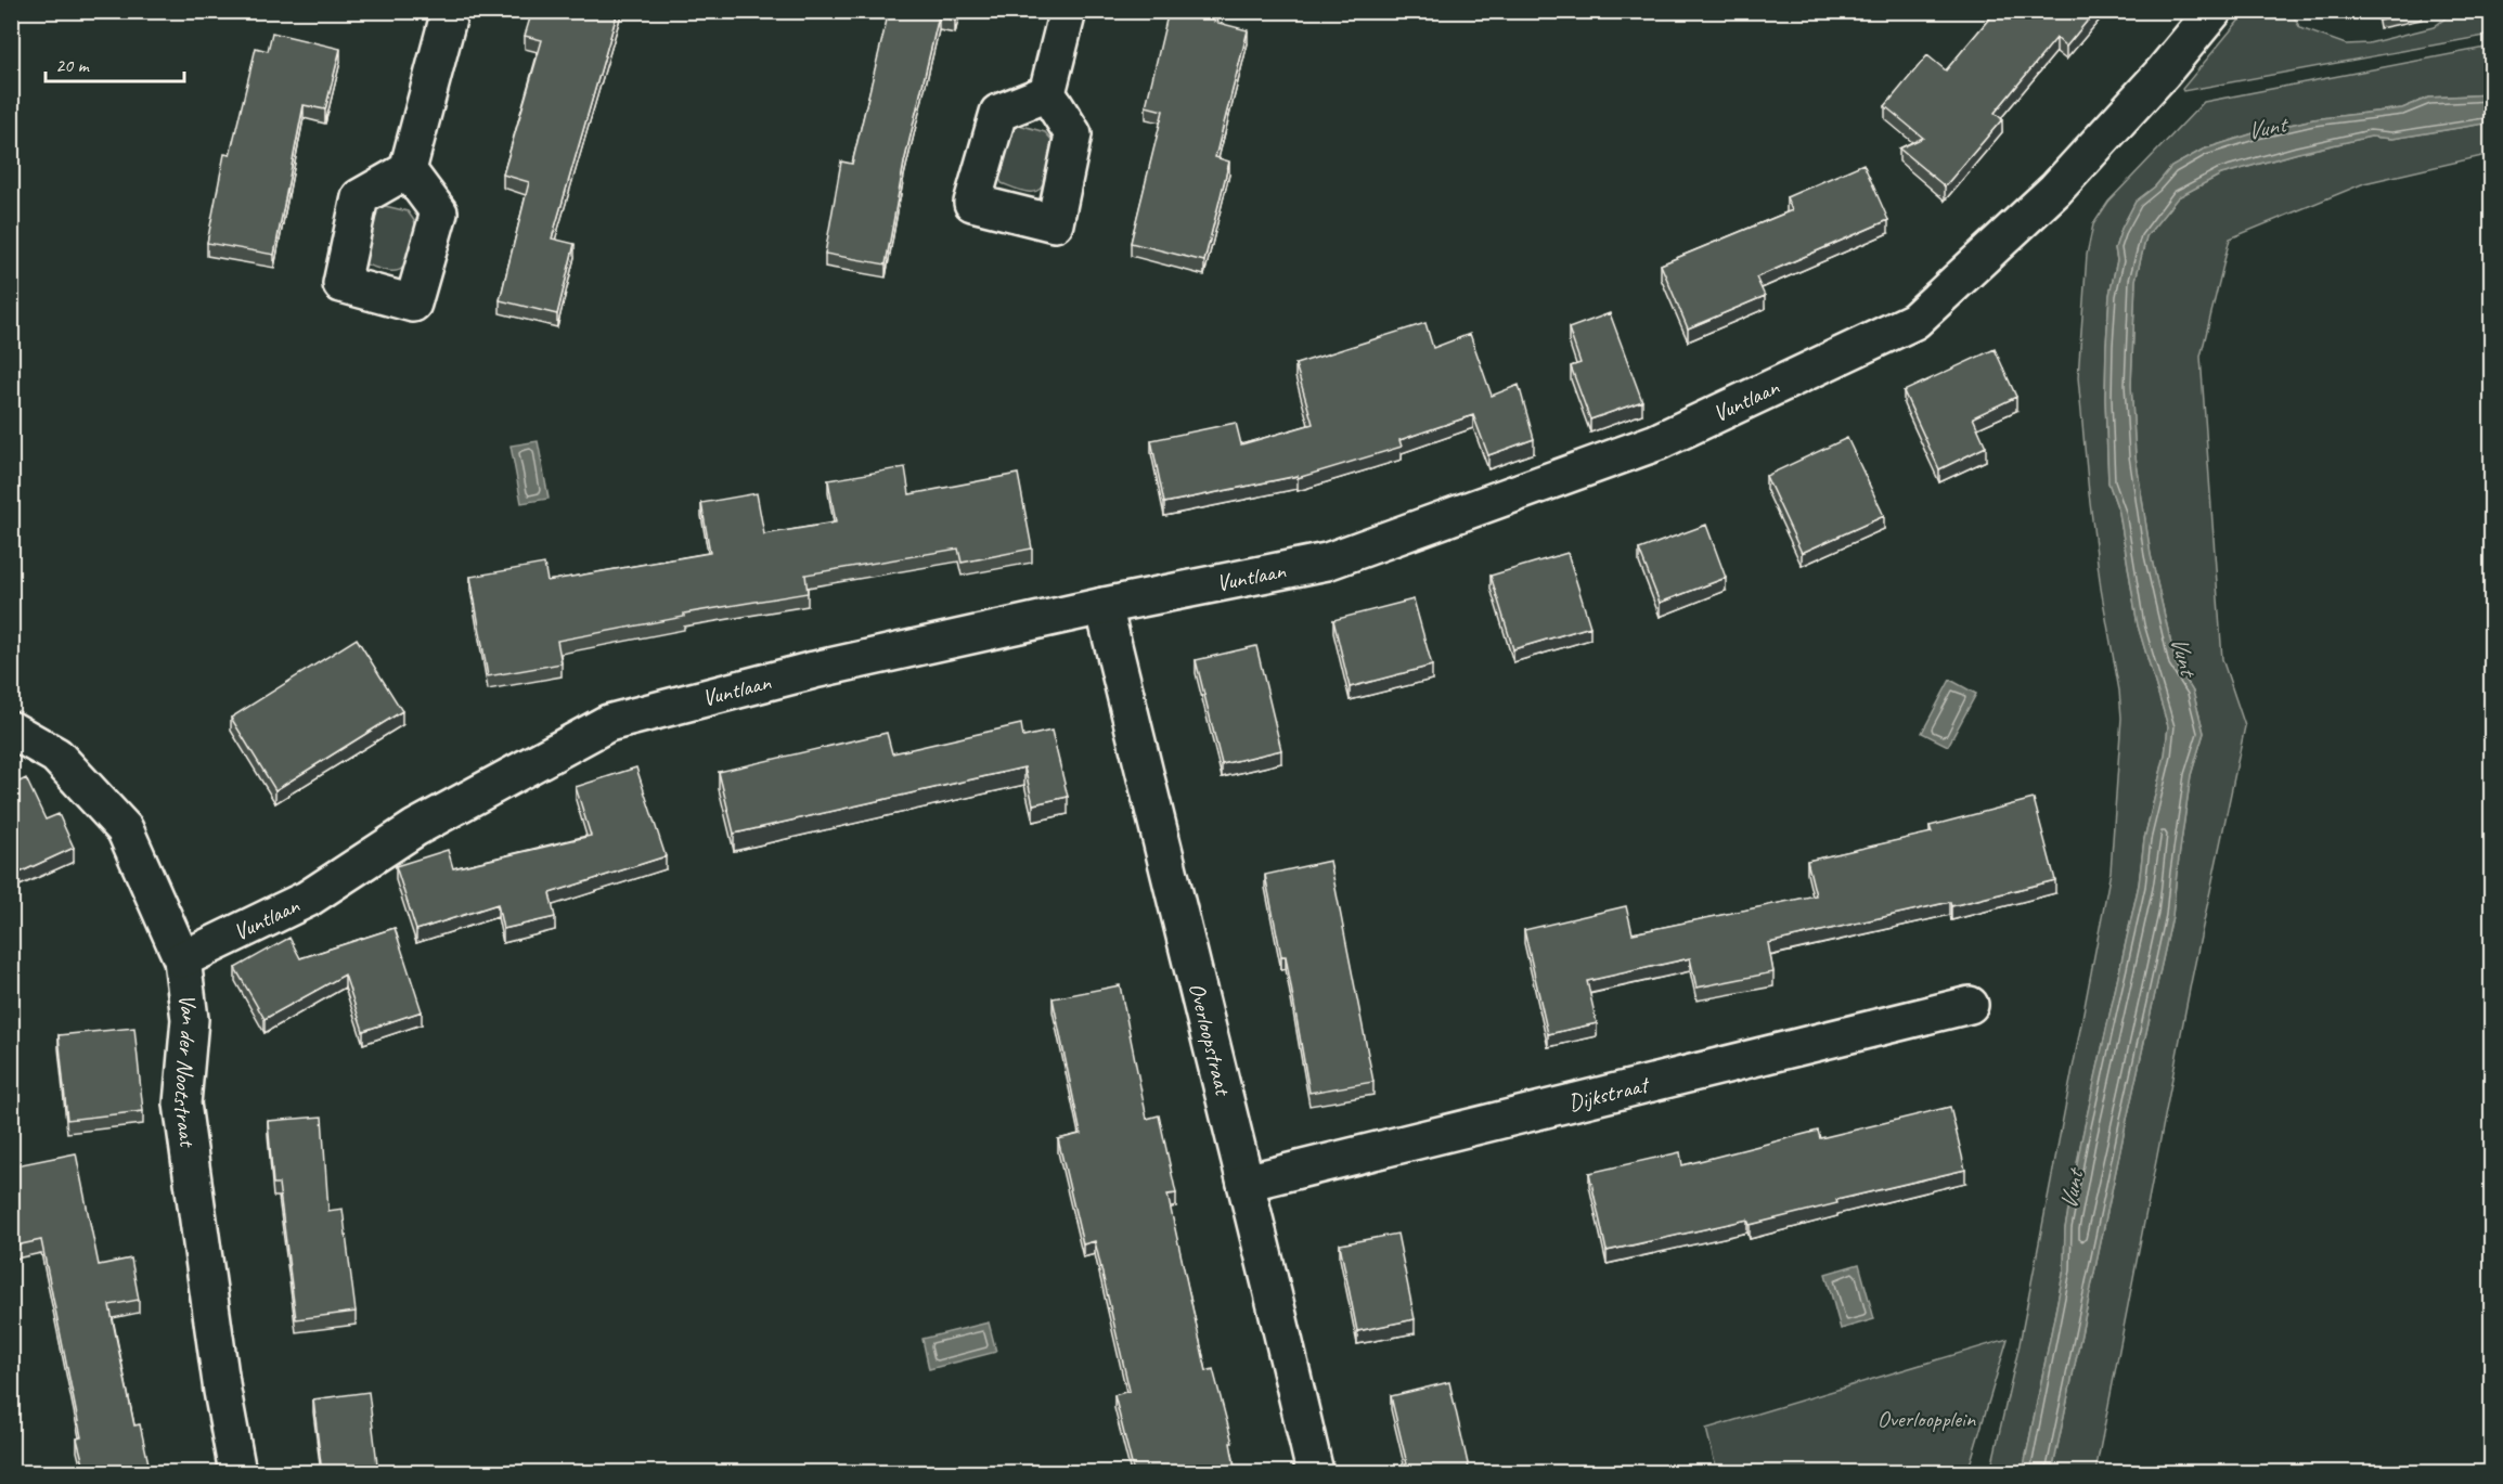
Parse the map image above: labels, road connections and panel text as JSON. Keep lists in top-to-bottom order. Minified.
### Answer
{"streets":{"street":["Vuntlaan","Overloopstraat","Van der Nootstraat","Dijkstraat"]},"crossings":[["Vuntlaan","Overloopstraat"],["Vuntlaan","Van der Nootstraat"],["Overloopstraat","Dijkstraat"]],"water":["Vunt"],"parks":["Overloopplein"],"scale_bar":"20 m"}
